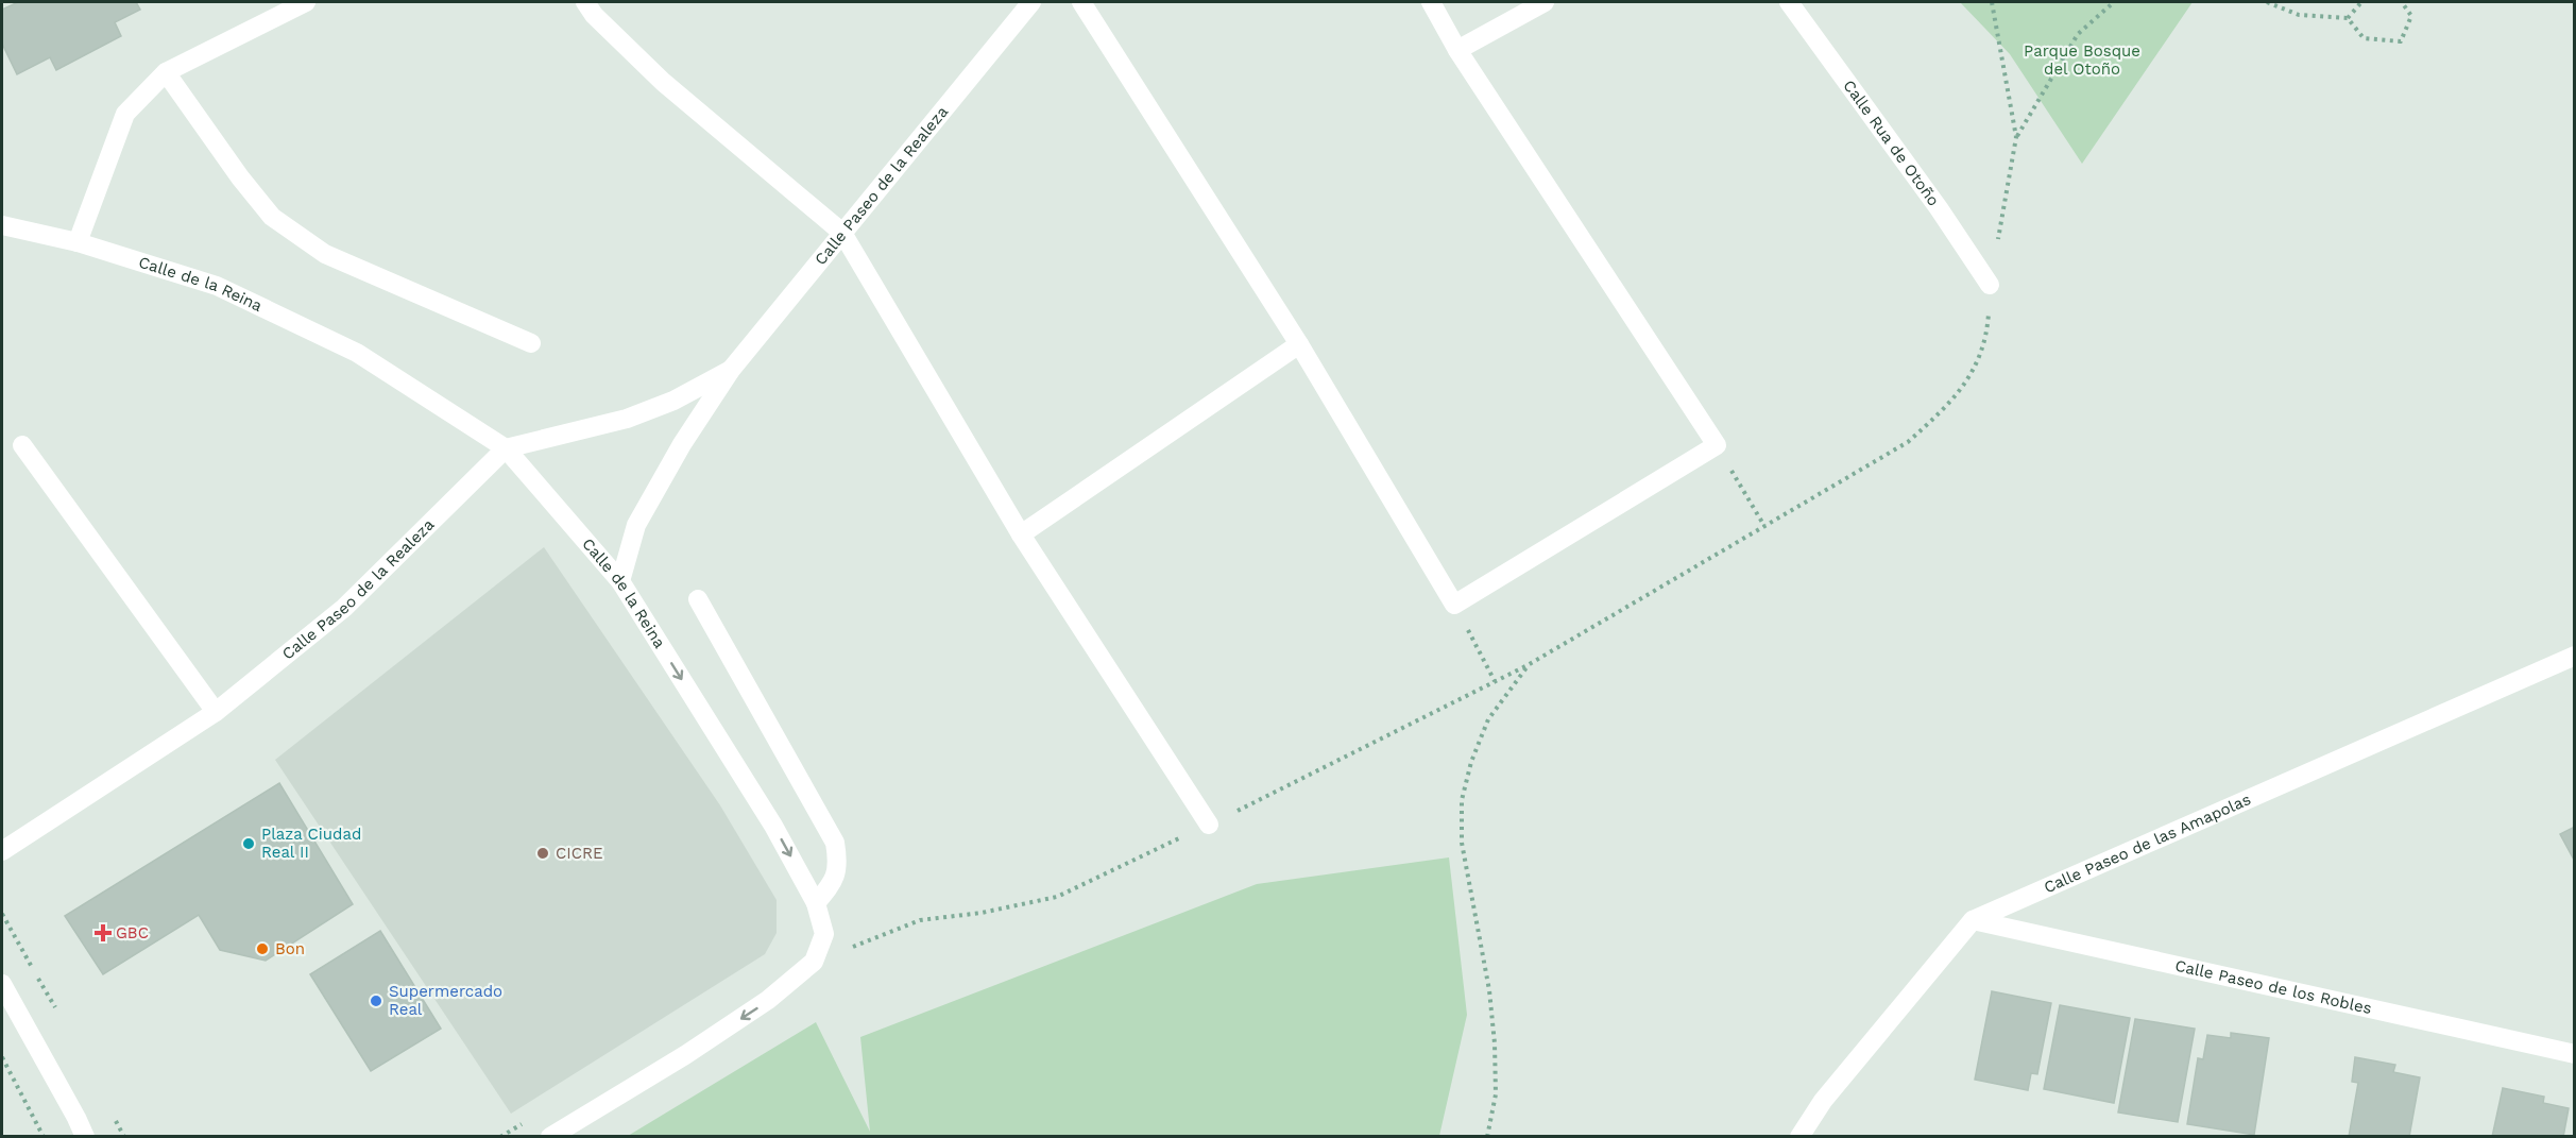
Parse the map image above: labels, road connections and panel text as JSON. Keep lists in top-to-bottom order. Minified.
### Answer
{"streets":{"street":["Calle Rua de Otoño","Calle Paseo de la Realeza","Calle de la Reina","Calle Paseo de las Amapolas","Calle Paseo de los Robles"]},"crossings":[["Calle Paseo de la Realeza","Calle de la Reina"],["Calle Paseo de las Amapolas","Calle Paseo de los Robles"]],"parks":["Parque Bosque del Otoño"],"places":{"other":["Plaza Ciudad Real II","CICRE","Bon","Supermercado Real"],"health":["GBC"]}}
